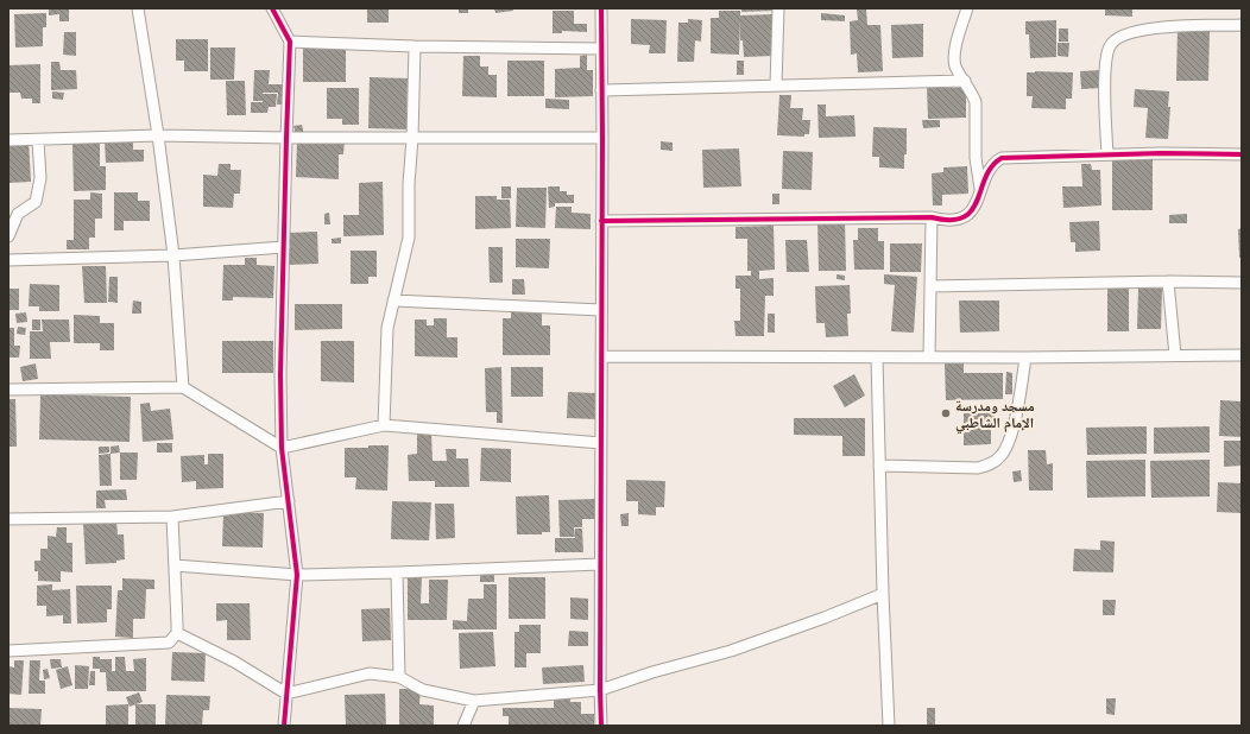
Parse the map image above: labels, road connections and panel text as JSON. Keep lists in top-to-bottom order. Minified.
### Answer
{"places":["مسجد ومدرسة الإمام الشاطبي"]}
